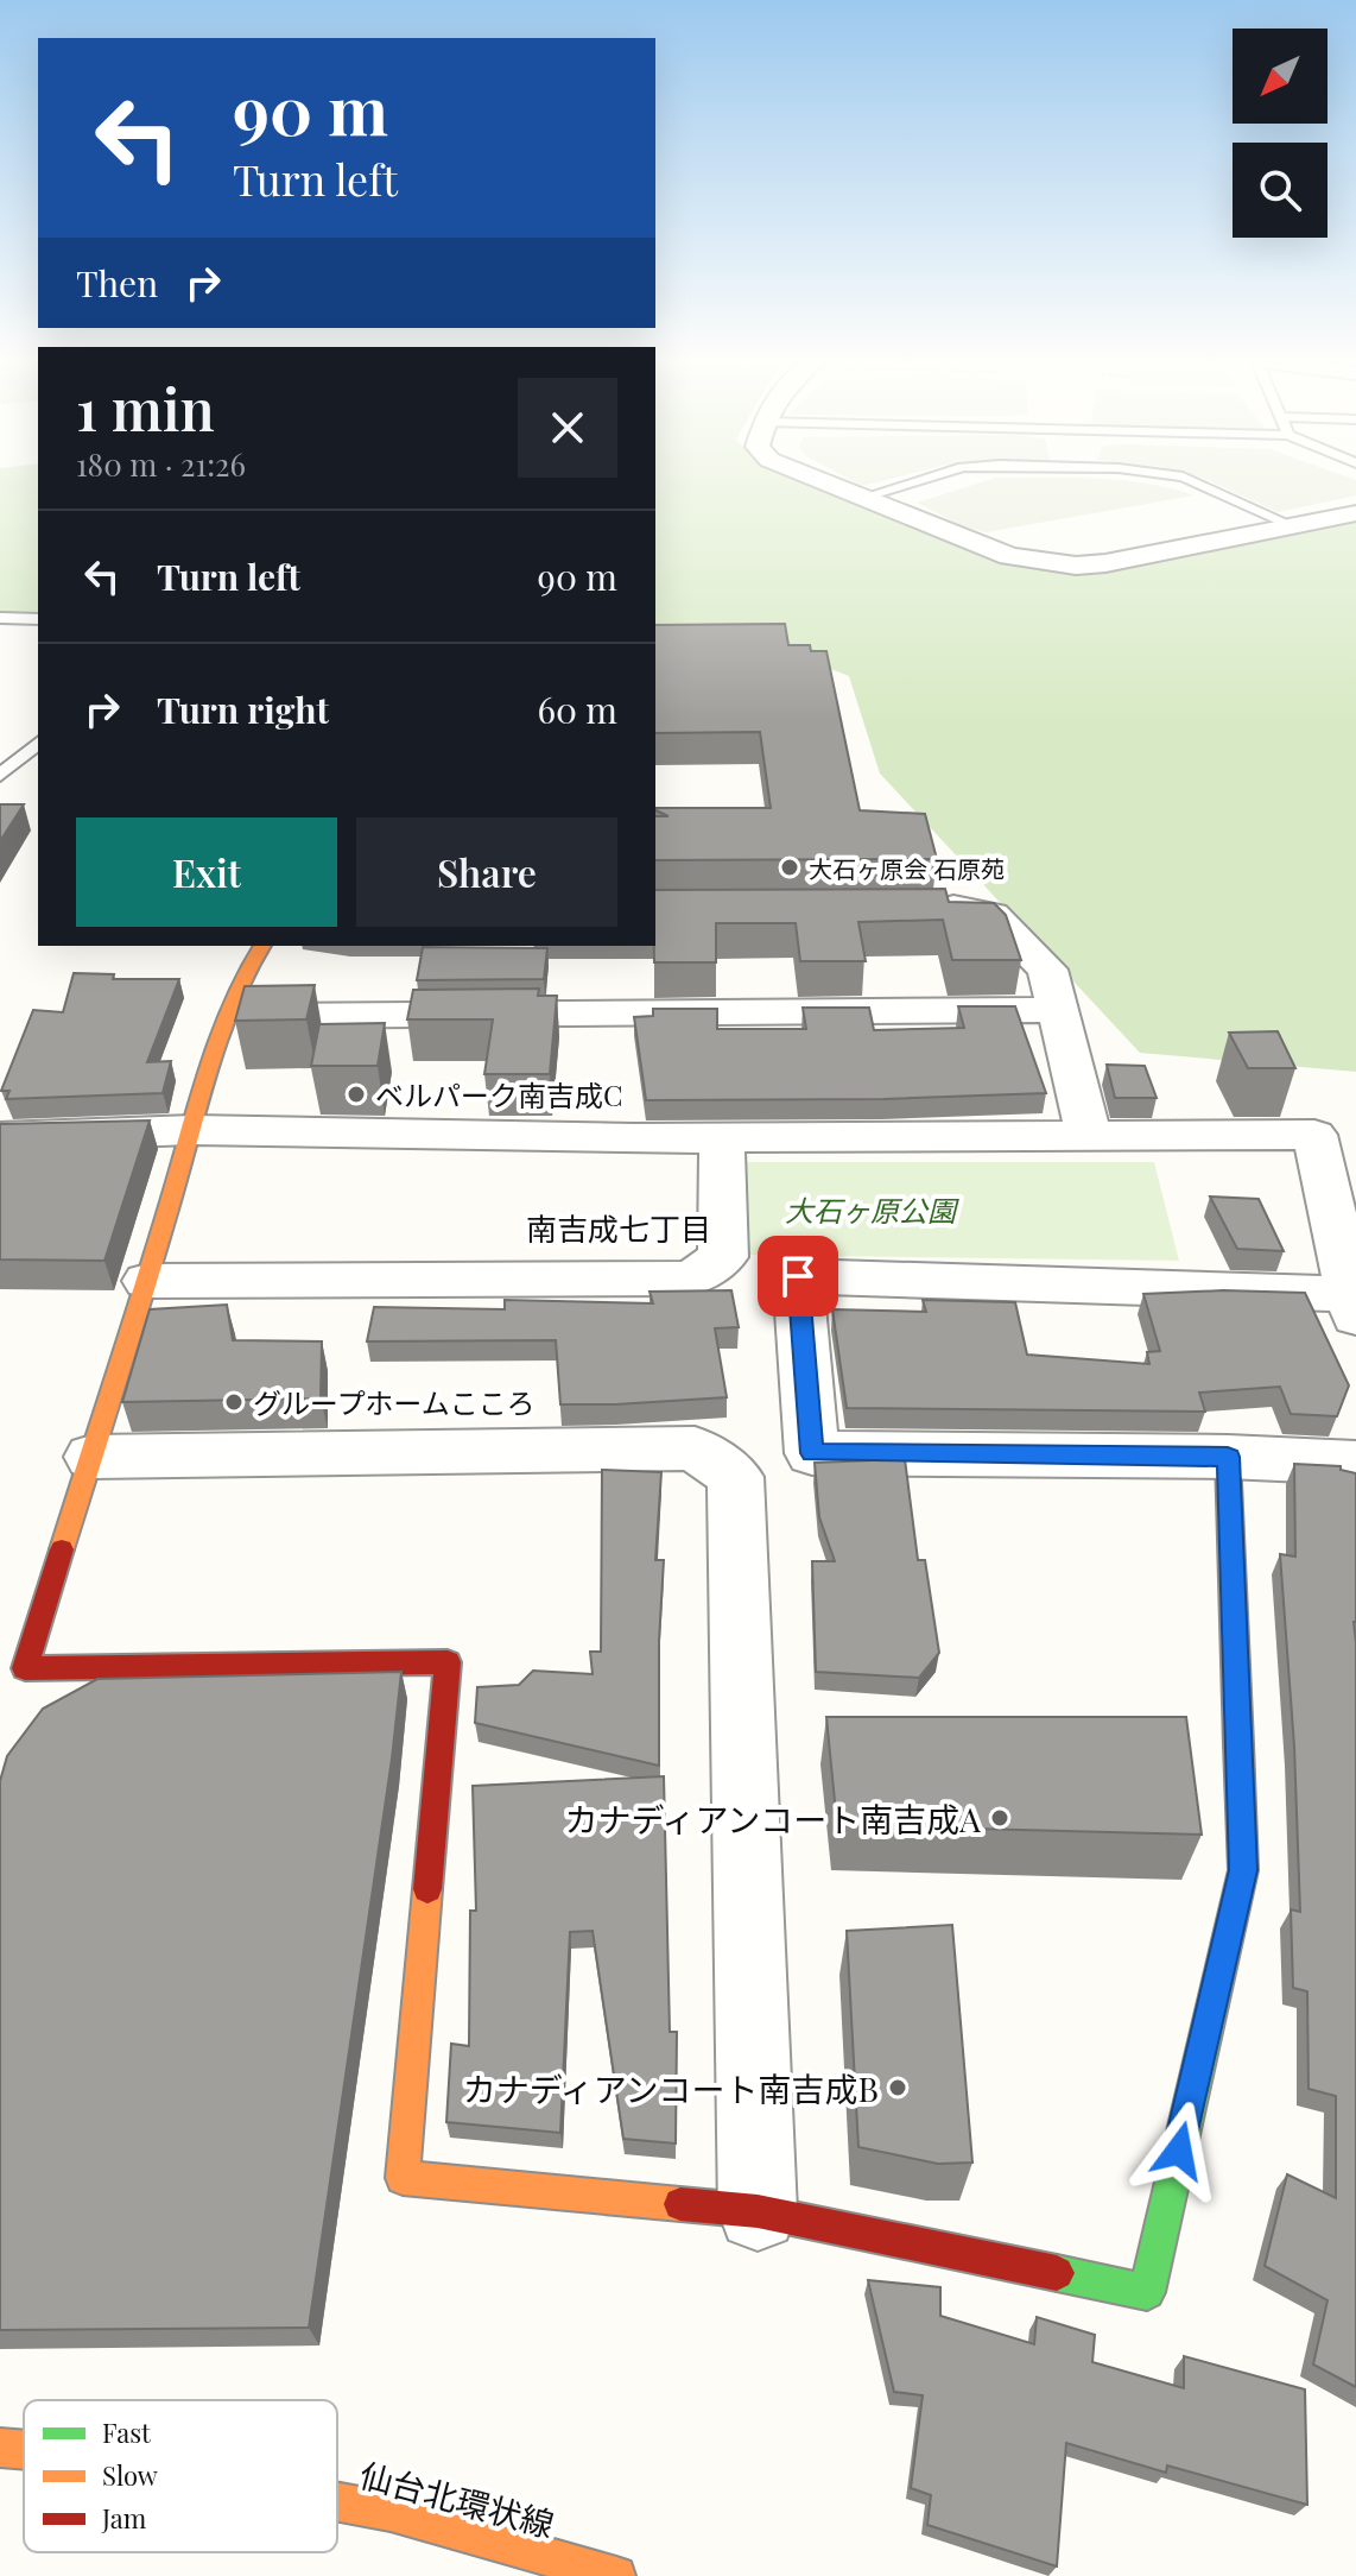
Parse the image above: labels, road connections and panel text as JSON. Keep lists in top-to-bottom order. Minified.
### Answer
{"streets":{"street":["仙台北環状線"]},"districts":["南吉成七丁目"],"parks":["大石ヶ原公園"],"places":["大石ヶ原会 石原苑","ベルパーク南吉成C","グループホームこころ","カナディアンコート南吉成A","カナディアンコート南吉成B"],"legend":["Fast","Slow","Jam"],"north":"bottom left","page":{"turn":["90 m","Turn left"],"then":"Then","heading":["1 min","180 m · 21:26"],"list":[{"name":"Turn left","value":"90 m"},{"name":"Turn right","value":"60 m"}],"buttons":["Exit","Share"]}}
